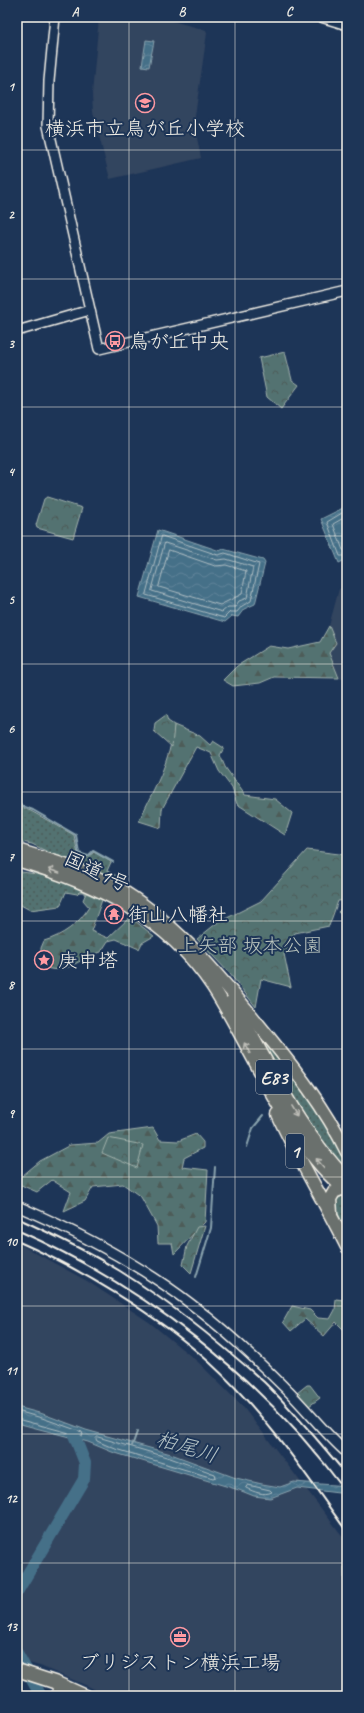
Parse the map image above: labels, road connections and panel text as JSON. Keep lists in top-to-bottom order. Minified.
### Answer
{"streets":{"highway":["国道1号","E83","1"]},"crossings":[["国道1号","E83"],["国道1号","1"],["E83","1"]],"water":["柏尾川"],"parks":["上矢部 坂本公園"],"places":{"school or university":["横浜市立鳥が丘小学校"],"bus stop":["鳥が丘中央"],"temple":["街山八幡社"],"place":["庚申塔"],"office":["ブリジストン横浜工場"]},"grid":{"columns":["A","B","C"],"rows":["1","2","3","4","5","6","7","8","9","10","11","12","13"]}}
